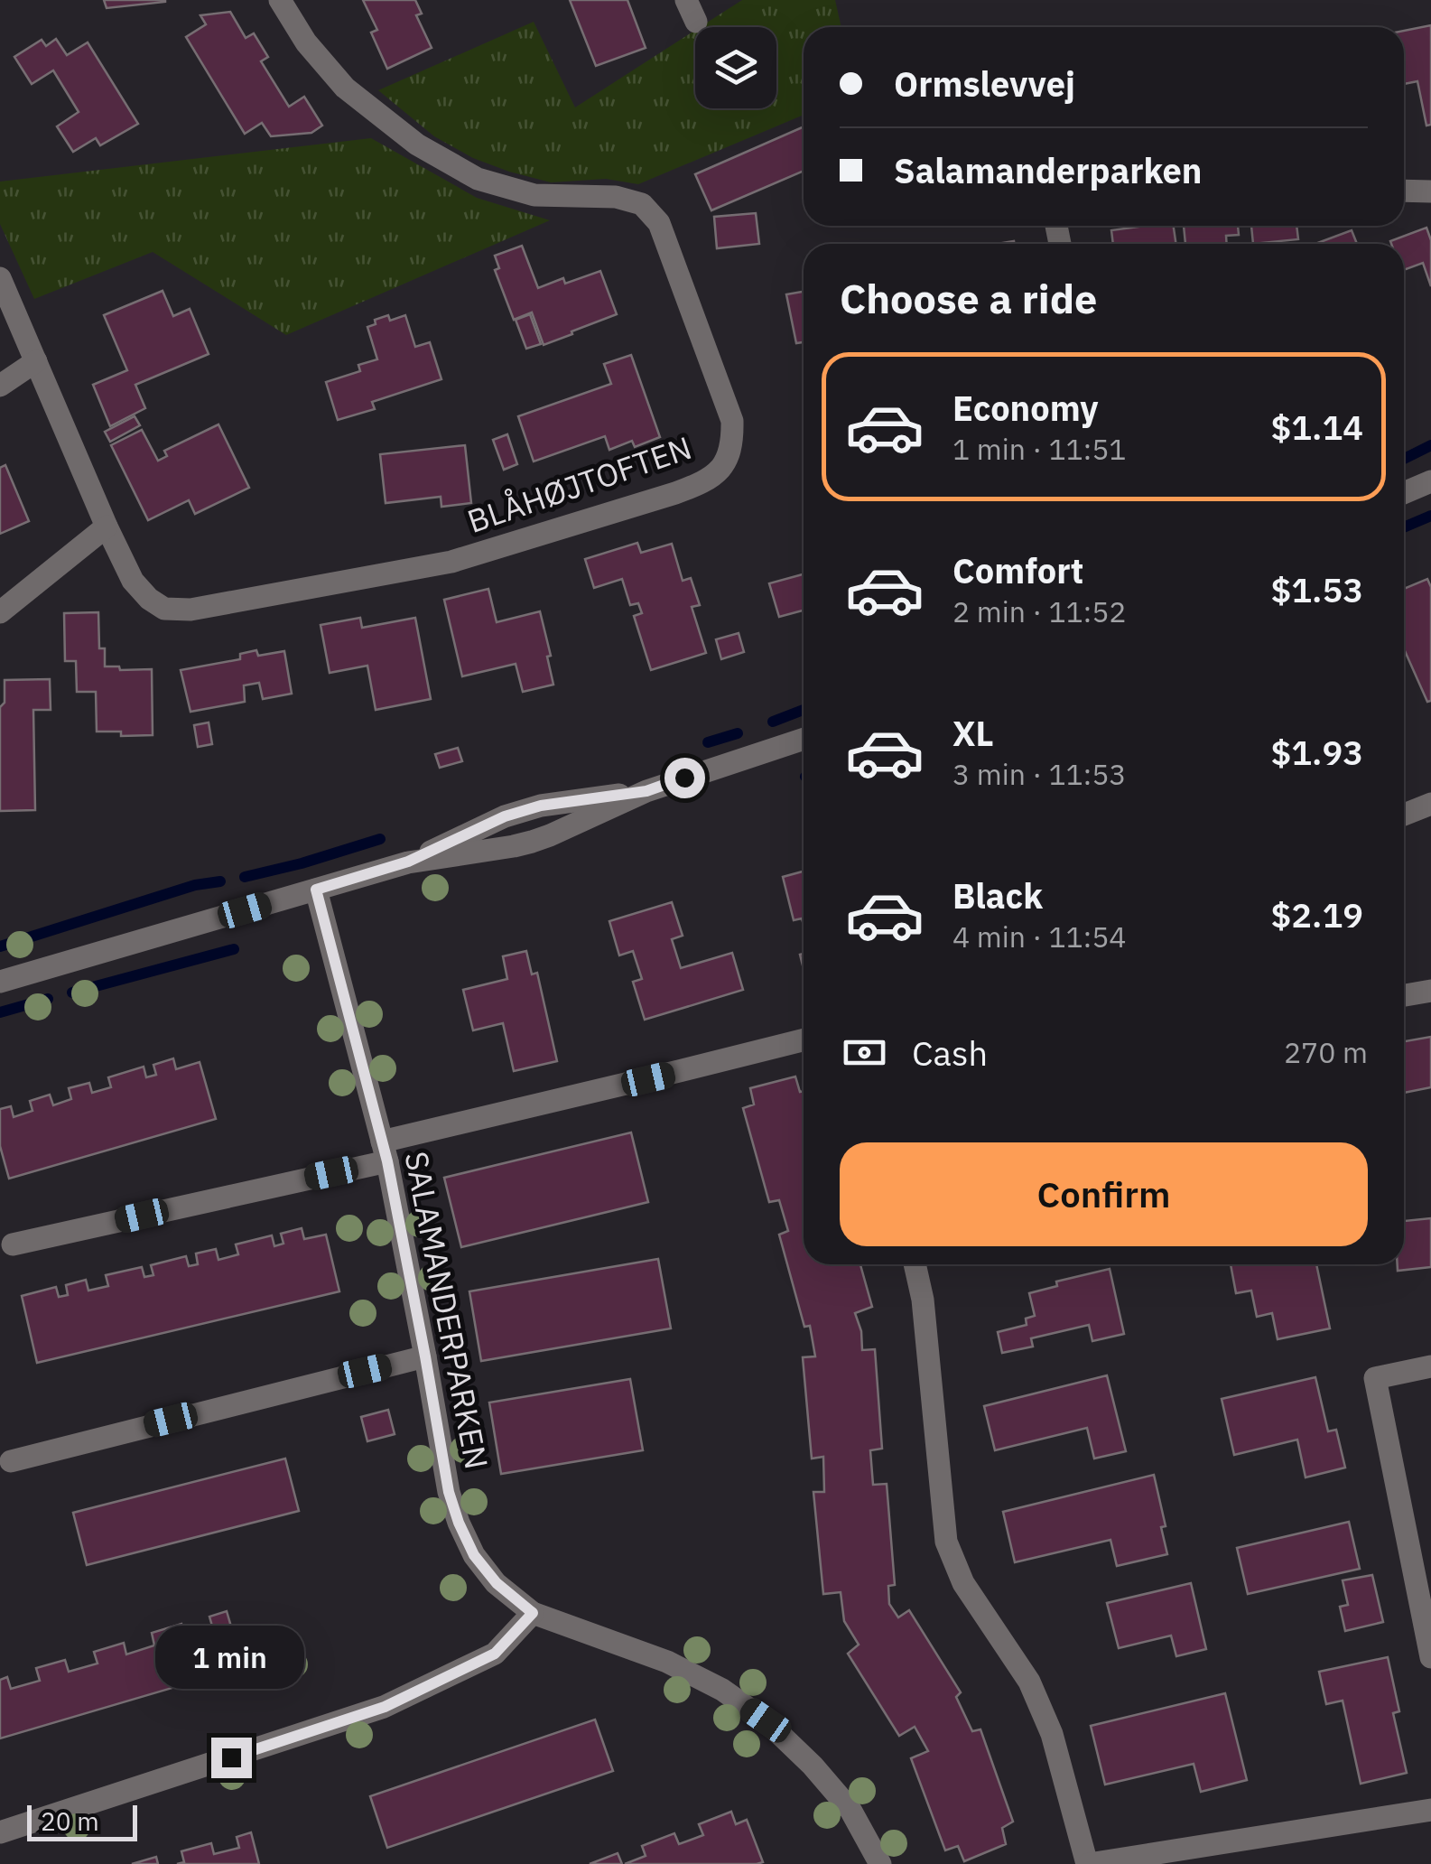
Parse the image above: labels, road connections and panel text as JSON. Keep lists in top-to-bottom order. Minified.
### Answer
{"streets":{"street":["BLÅHØJTOFTEN","SALAMANDERPARKEN"]},"scale_bar":"20 m","page":{"banner":["Ormslevvej","Salamanderparken"],"heading":"Choose a ride","list":[{"name":"Economy","note":"1 min · 11:51","value":"$1.14"},{"name":"Comfort","note":"2 min · 11:52","value":"$1.53"},{"name":"XL","note":"3 min · 11:53","value":"$1.93"},{"name":"Black","note":"4 min · 11:54","value":"$2.19"}],"pay":["Cash","270 m"],"buttons":"Confirm","bubble":"1 min","scale":"20 m"}}
